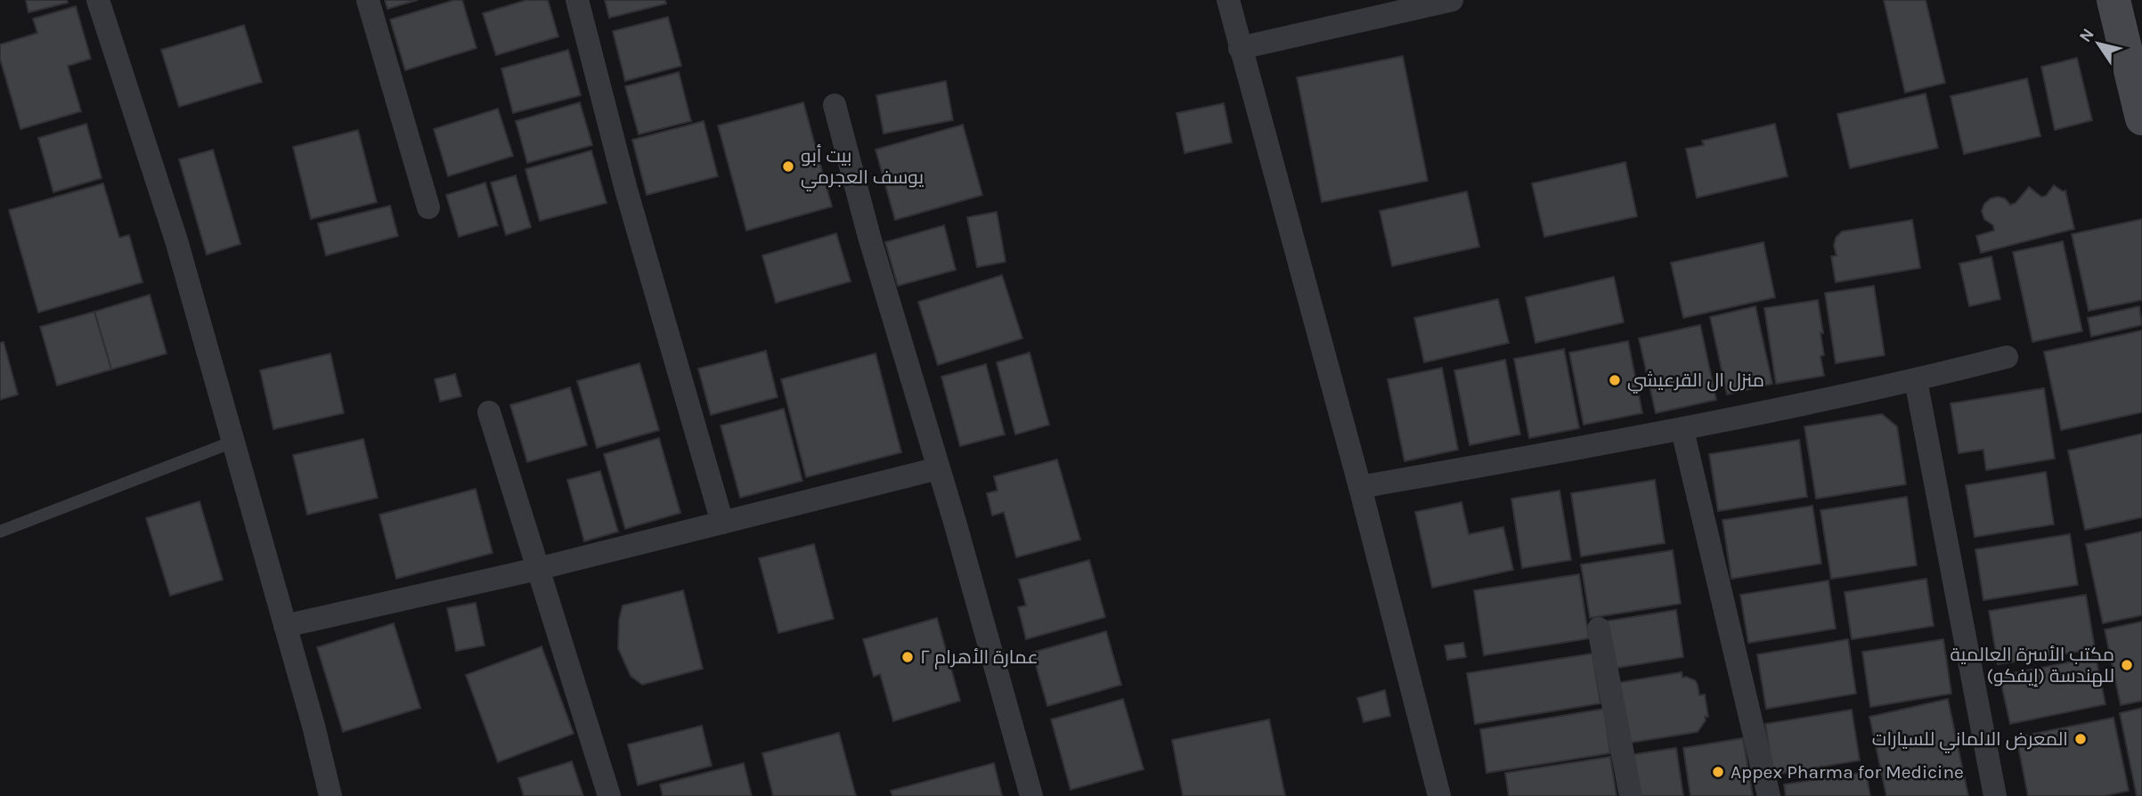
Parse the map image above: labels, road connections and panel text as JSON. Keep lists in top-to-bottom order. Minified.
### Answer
{"places":["بيت أبو يوسف العجرمي","منزل ال القرعيشي","عمارة الأهرام ٢","مكتب الأسرة العالمية للهندسة (إيفكو)","المعرض الالماني للسيارات","Appex Pharma for Medicine"],"north":"top left"}
